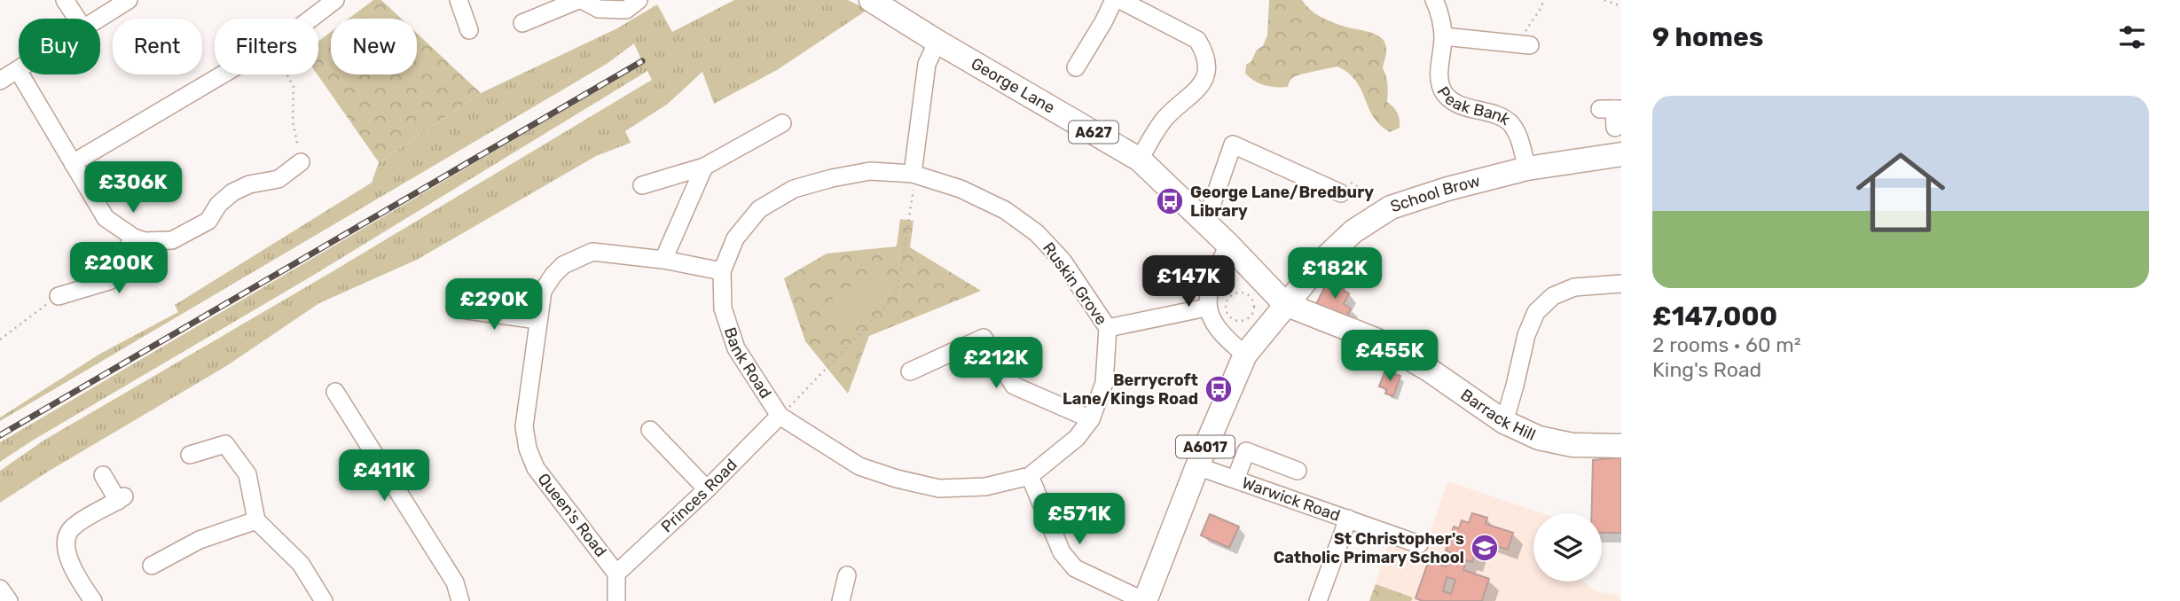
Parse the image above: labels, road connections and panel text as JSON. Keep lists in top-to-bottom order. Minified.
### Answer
{"streets":{"main road":["George Lane","A627","School Brow","Barrack Hill","A6017"],"street":["Peak Bank","Ruskin Grove","Bank Road","Princes Road","Warwick Road","Queen's Road"]},"crossings":[["George Lane","School Brow"],["George Lane","Barrack Hill"],["George Lane","A6017"],["Peak Bank","School Brow"],["School Brow","Barrack Hill"],["School Brow","A6017"],["Ruskin Grove","Bank Road"],["Bank Road","Princes Road"],["Bank Road","Queen's Road"],["Barrack Hill","A6017"],["A6017","Warwick Road"],["Princes Road","Queen's Road"]],"places":{"bus stop":["George Lane/Bredbury Library","Berrycroft Lane/Kings Road"],"school or university":["St Christopher's Catholic Primary School"]},"page":{"heading":"9 homes","chip":["Buy","Rent","Filters","New"],"list":[{"name":"£147,000","note":"2 rooms · 60 m² · King's Road"}],"price":["£306K","£200K","£182K","£147K","£290K","£455K","£212K","£411K","£571K"]}}
